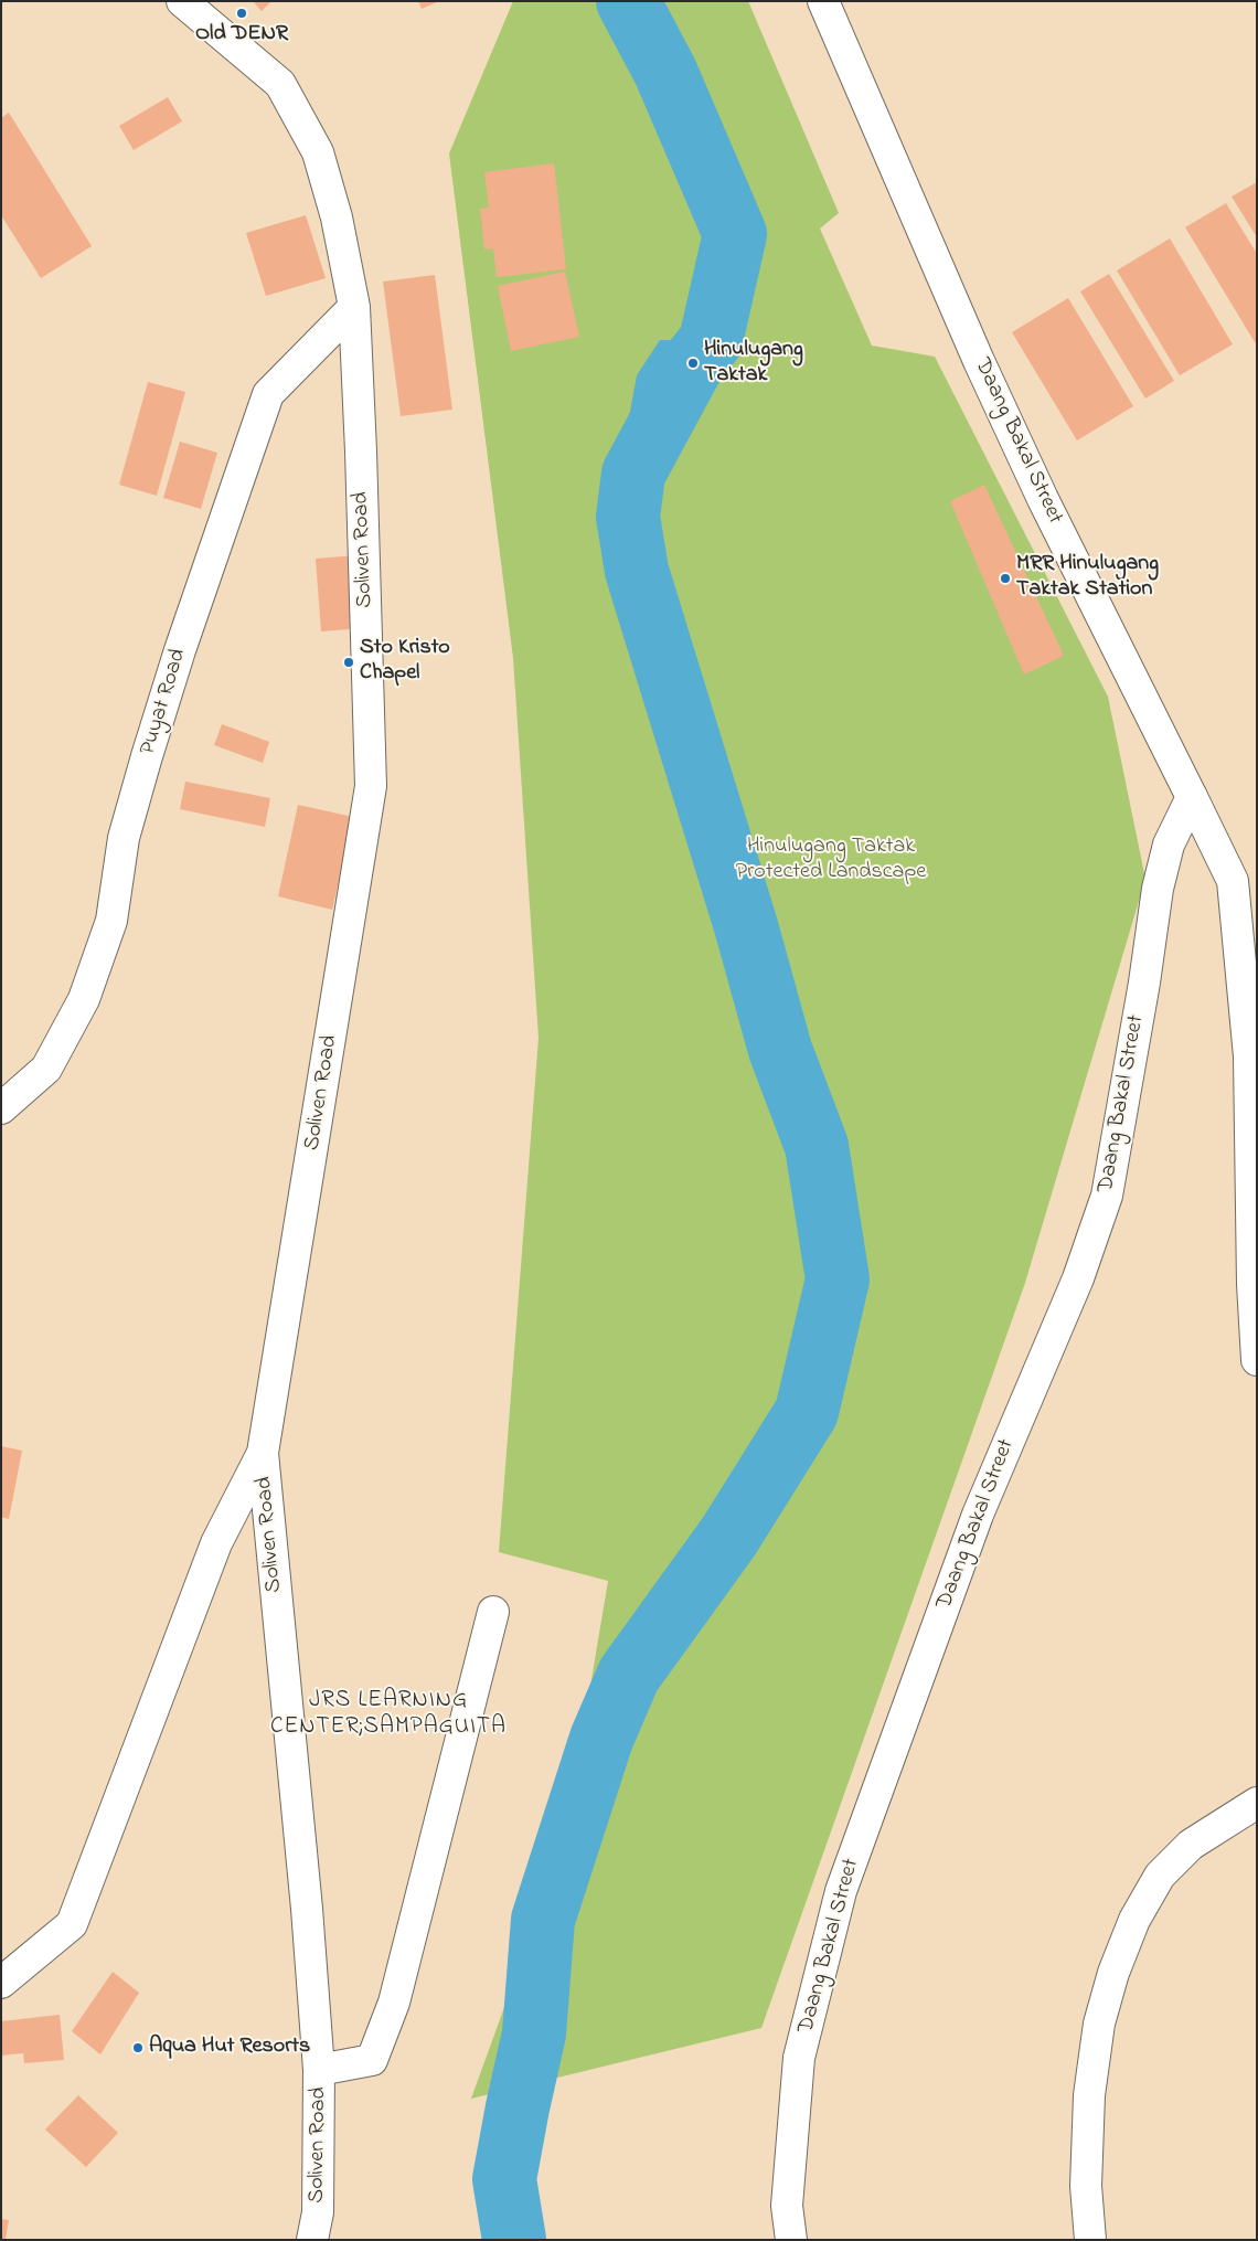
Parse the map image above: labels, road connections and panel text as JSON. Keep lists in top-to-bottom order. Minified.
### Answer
{"streets":{"street":["Daang Bakal Street","Soliven Road","Puyat Road"]},"crossings":[["Soliven Road","Puyat Road"]],"districts":["JRS LEARNING CENTER;SAMPAGUITA"],"parks":["Hinulugang Taktak Protected Landscape"],"places":["Old DENR","Hinulugang Taktak","MRR Hinulugang Taktak Station","Sto Kristo Chapel","Aqua Hut Resorts"]}
